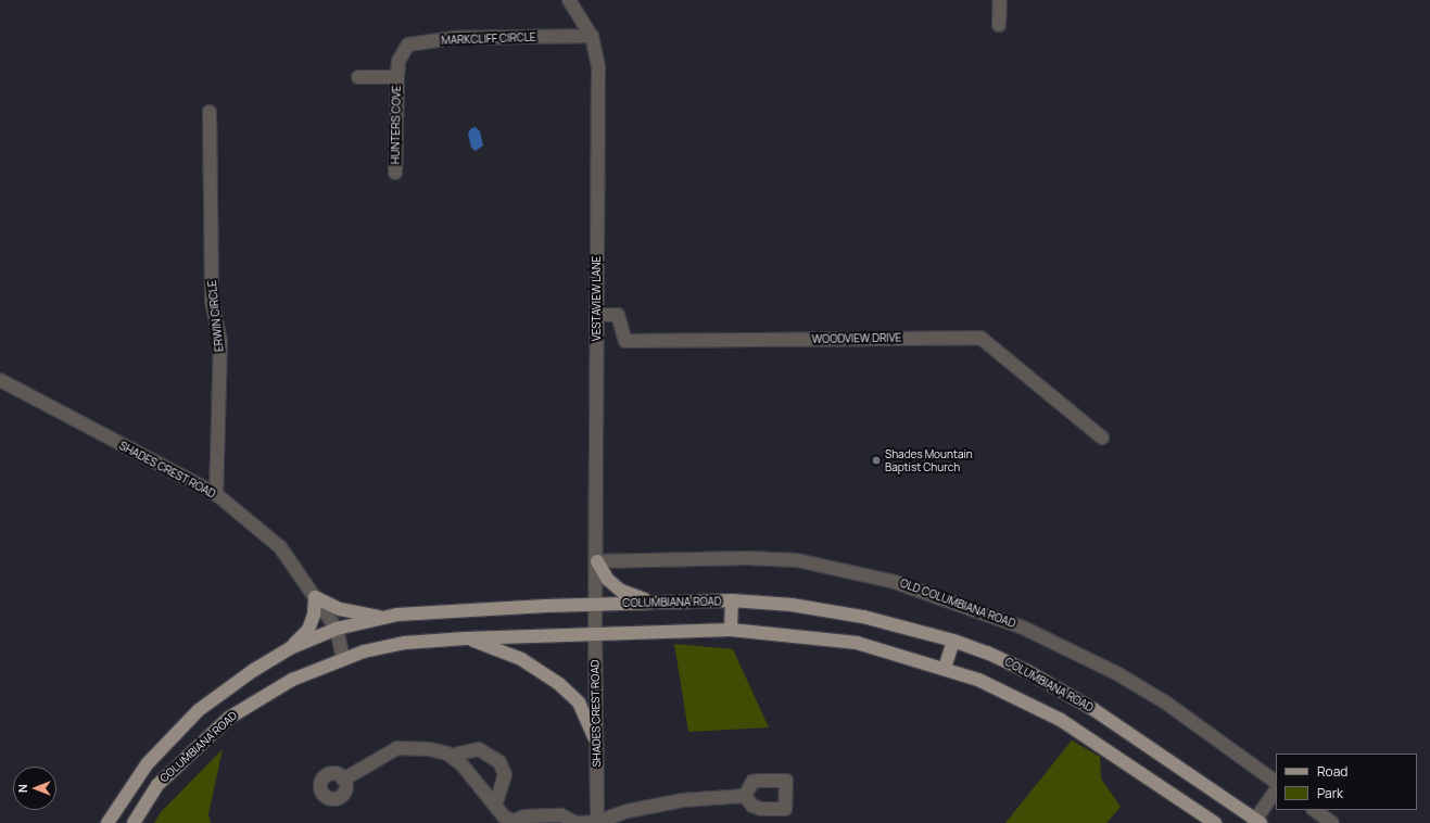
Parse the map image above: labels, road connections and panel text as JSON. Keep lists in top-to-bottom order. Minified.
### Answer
{"streets":{"main road":["COLUMBIANA ROAD"],"street":["MARKCLIFF CIRCLE","HUNTERS COVE","VESTAVIEW LANE","ERWIN CIRCLE","WOODVIEW DRIVE","SHADES CREST ROAD","OLD COLUMBIANA ROAD"]},"crossings":[["MARKCLIFF CIRCLE","HUNTERS COVE"],["MARKCLIFF CIRCLE","VESTAVIEW LANE"],["VESTAVIEW LANE","WOODVIEW DRIVE"],["VESTAVIEW LANE","SHADES CREST ROAD"],["VESTAVIEW LANE","COLUMBIANA ROAD"],["VESTAVIEW LANE","OLD COLUMBIANA ROAD"],["ERWIN CIRCLE","SHADES CREST ROAD"],["SHADES CREST ROAD","COLUMBIANA ROAD"]],"places":["Shades Mountain Baptist Church"],"legend":["Road","Park"],"north":"left"}
